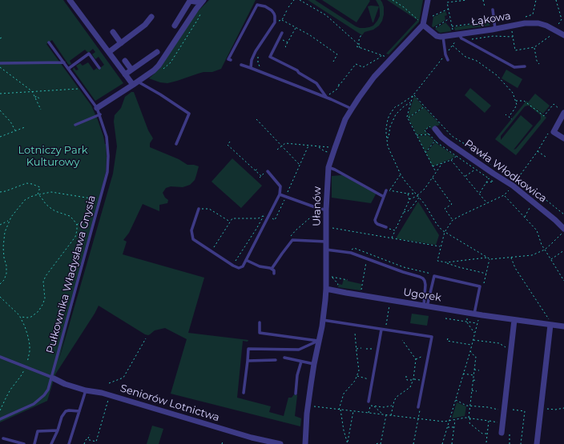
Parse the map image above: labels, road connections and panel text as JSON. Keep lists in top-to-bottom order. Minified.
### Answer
{"streets":{"street":["Łąkowa","Pawła Włodkowica","Ułanów","Ugorek","Seniorów Lotnictwa"],"lane":["Pułkownika Władysława Gnysia"]},"crossings":[["Ułanów","Ugorek"],["Pułkownika Władysława Gnysia","Seniorów Lotnictwa"]],"parks":["Lotniczy Park Kulturowy"]}
